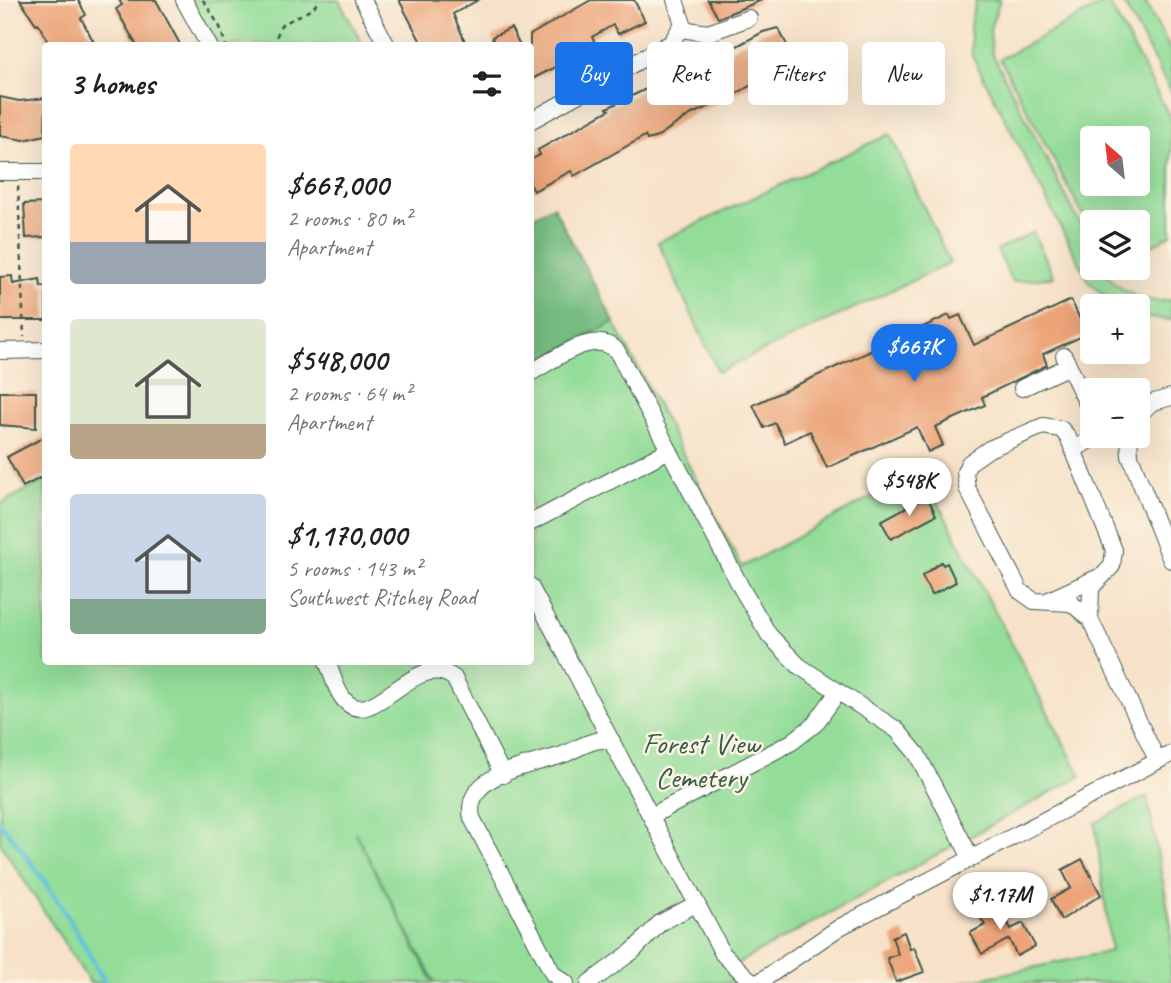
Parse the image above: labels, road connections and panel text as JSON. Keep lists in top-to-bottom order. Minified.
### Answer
{"parks":["Forest View Cemetery"],"north":"top left","page":{"chip":["Buy","Rent","Filters","New"],"heading":"3 homes","map_buttons":["+","−"],"list":[{"name":"$667,000","note":"2 rooms · 80 m² · Apartment"},{"name":"$548,000","note":"2 rooms · 64 m² · Apartment"},{"name":"$1,170,000","note":"5 rooms · 143 m² · Southwest Ritchey Road"}],"price":["$667K","$548K","$1.17M"]}}
